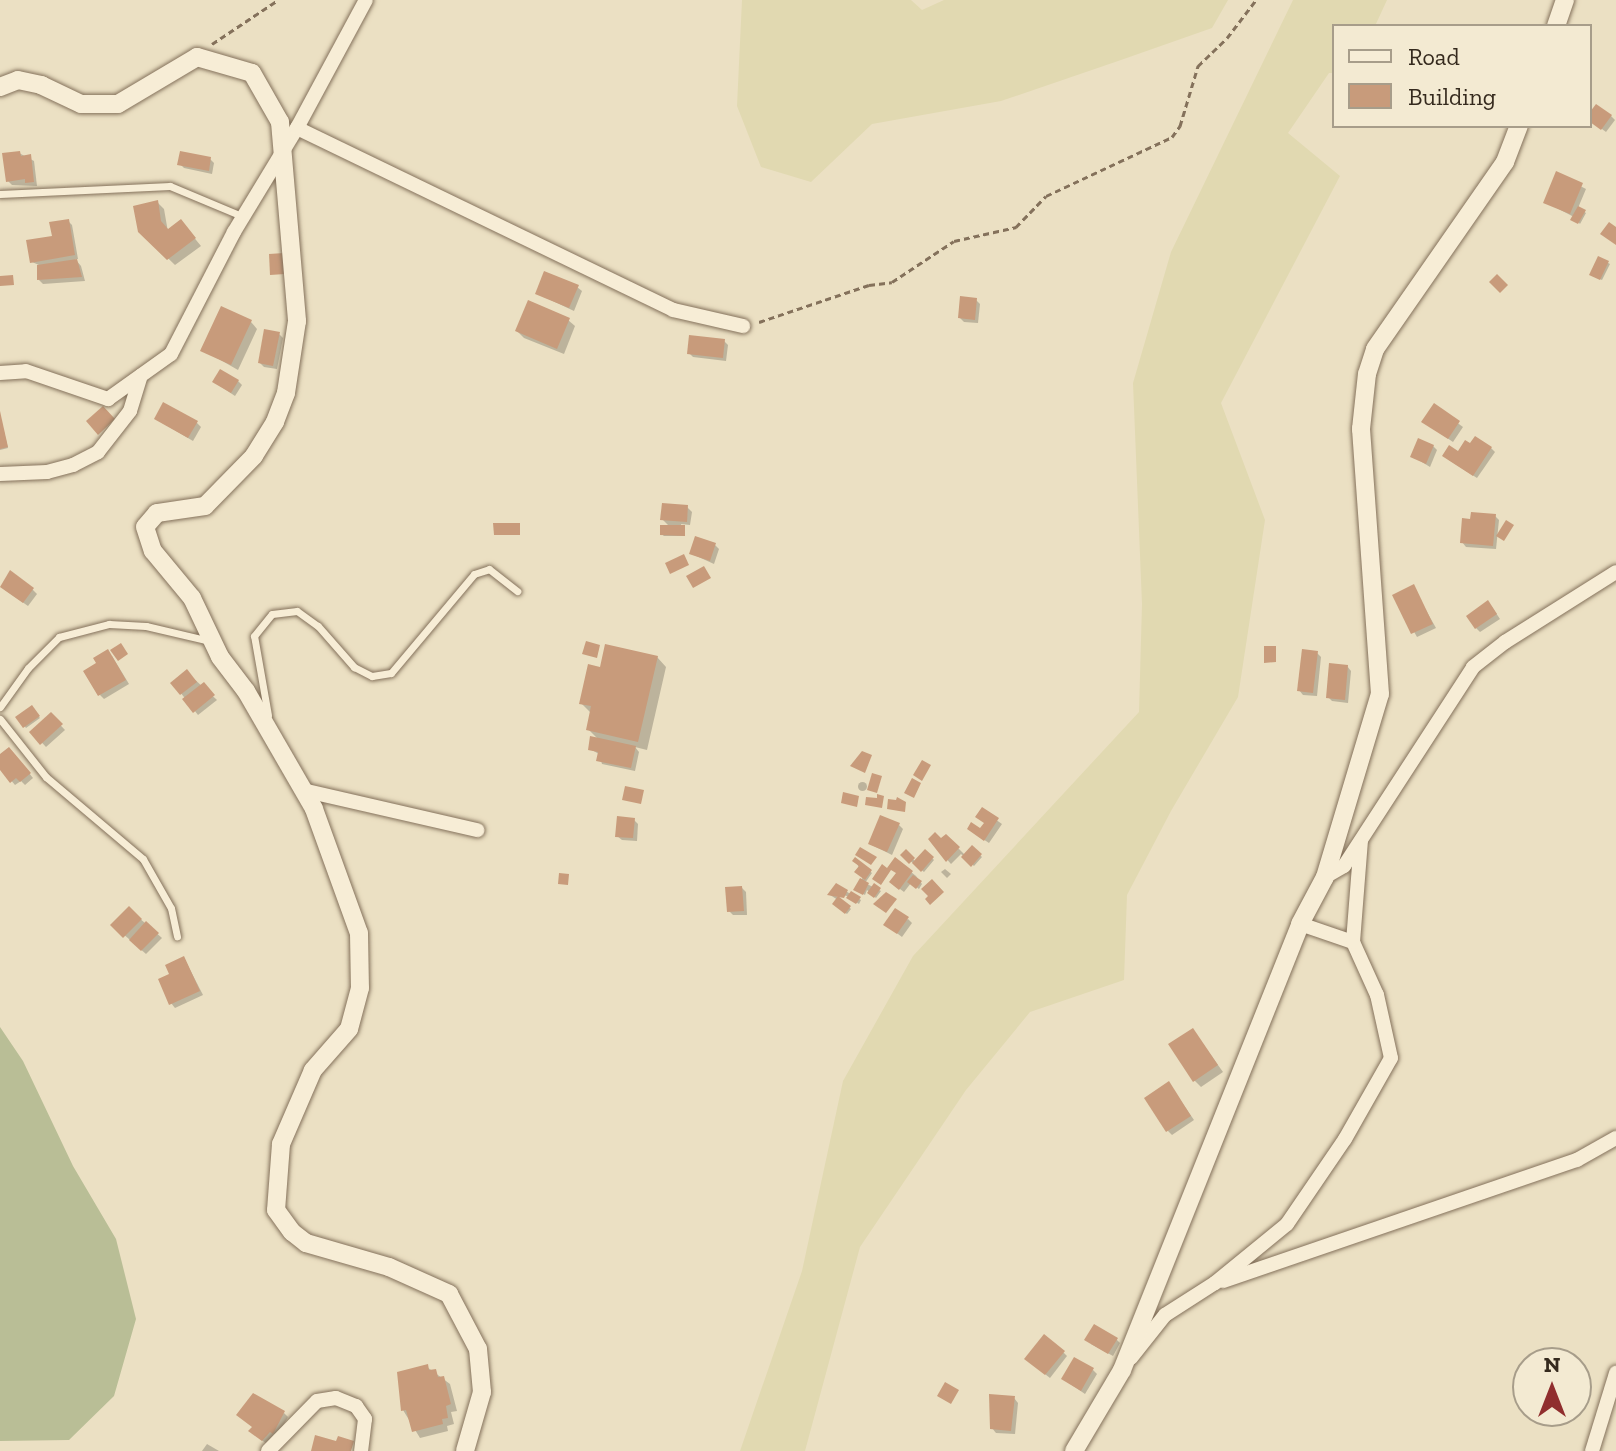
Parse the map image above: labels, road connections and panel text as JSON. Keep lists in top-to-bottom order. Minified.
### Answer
{"legend":["Road","Building"],"north":"top"}
